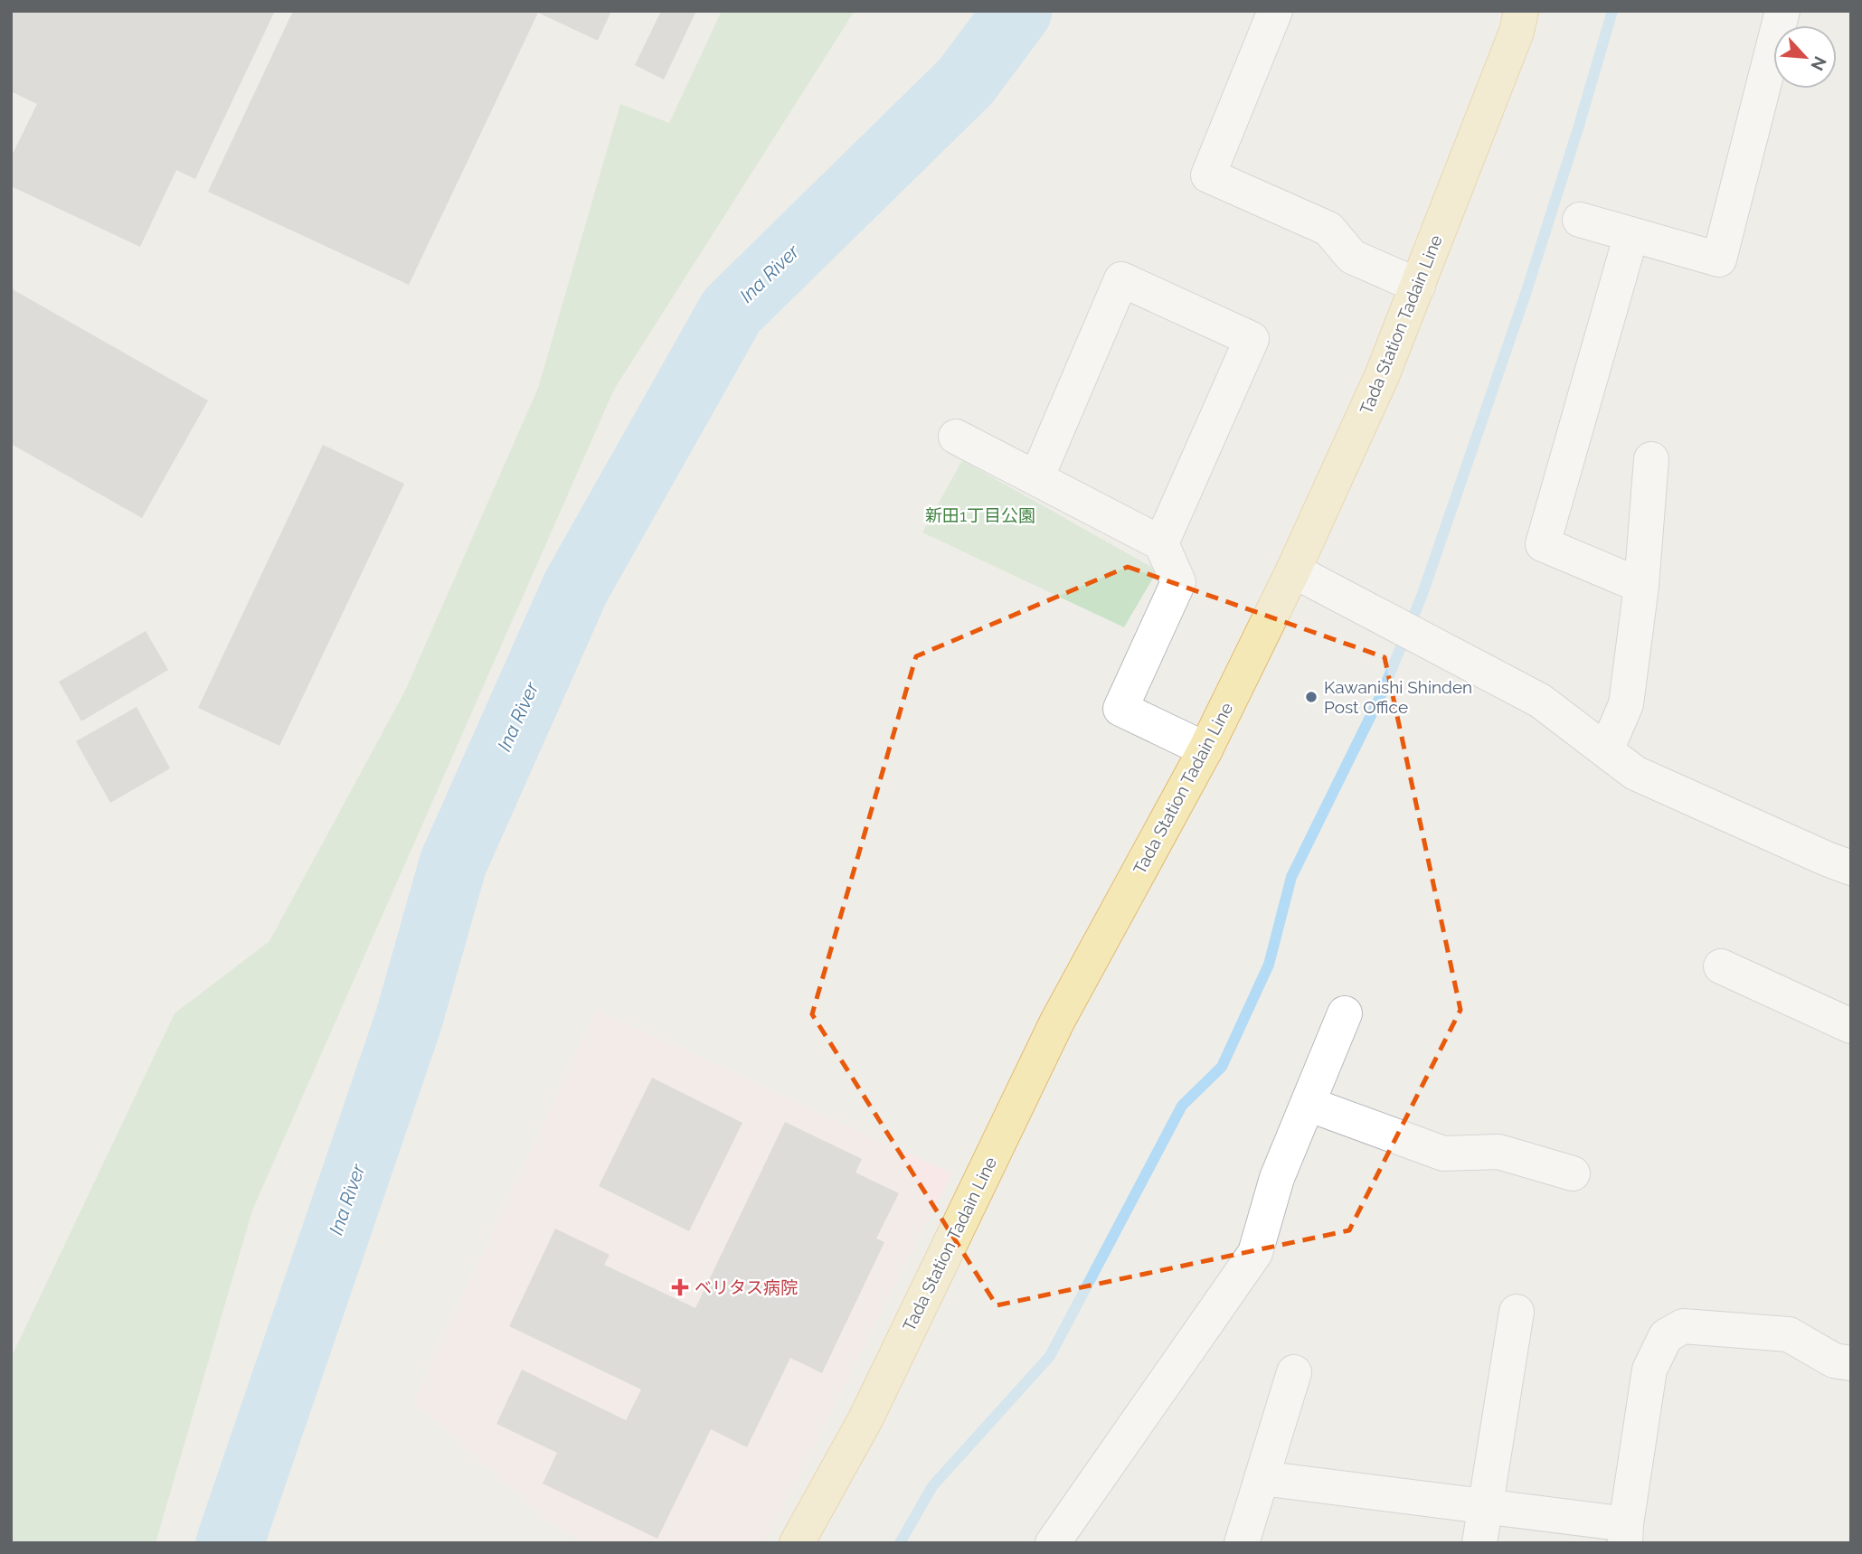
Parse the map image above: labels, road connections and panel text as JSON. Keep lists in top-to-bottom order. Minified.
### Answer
{"streets":{"main road":["Tada Station Tadain Line"]},"water":["Ina River"],"parks":["新田1丁目公園"],"places":{"other":["Kawanishi Shinden Post Office"],"health":["ベリタス病院"]},"north":"bottom right"}
